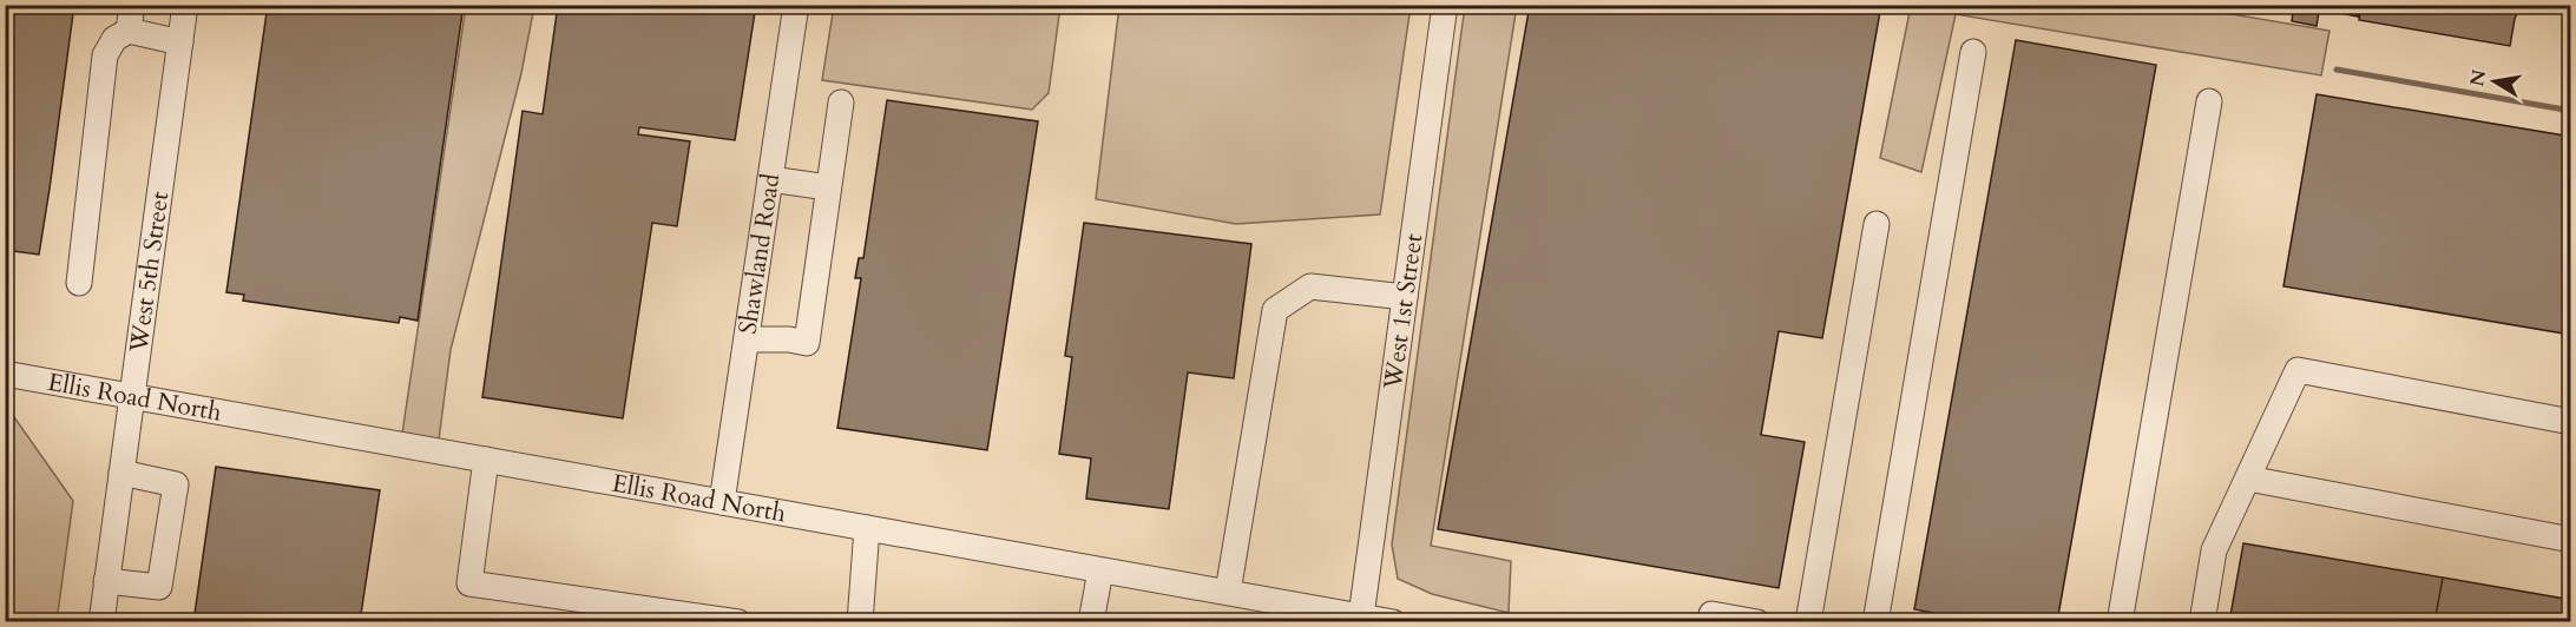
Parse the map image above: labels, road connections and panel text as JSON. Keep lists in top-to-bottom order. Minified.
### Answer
{"streets":{"street":["Shawland Road","West 5th Street","West 1st Street","Ellis Road North"]},"crossings":[["Shawland Road","Ellis Road North"],["West 5th Street","Ellis Road North"],["West 1st Street","Ellis Road North"]],"north":"left"}
